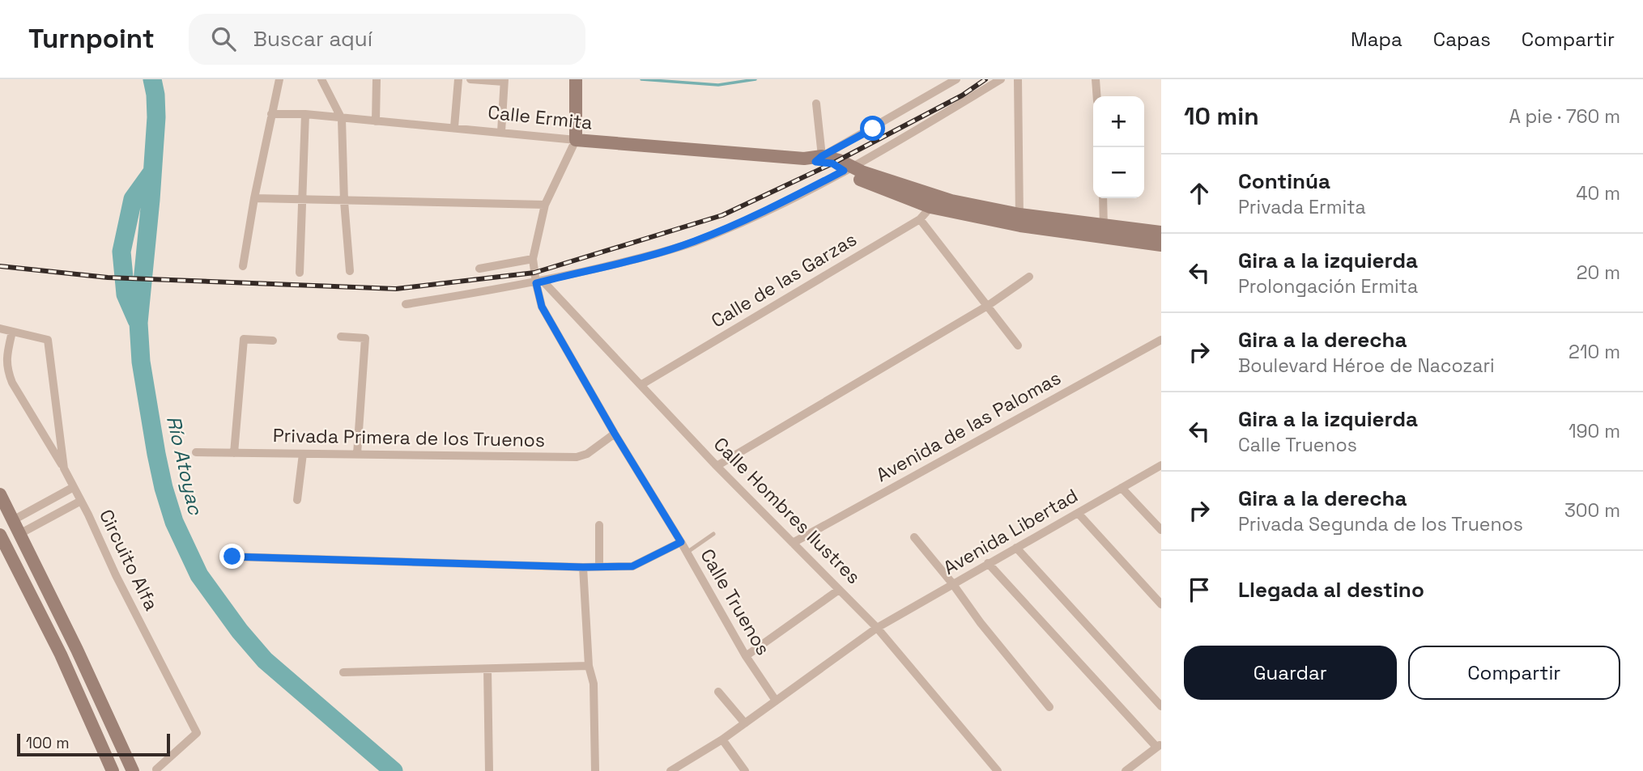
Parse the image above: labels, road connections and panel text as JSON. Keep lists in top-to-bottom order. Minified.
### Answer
{"streets":{"street":["Calle Ermita","Calle de las Garzas","Avenida de las Palomas","Privada Primera de los Truenos","Calle Hombres Ilustres","Avenida Libertad","Circuito Alfa","Calle Truenos"]},"crossings":[["Calle Ermita","Calle de las Garzas"],["Calle de las Garzas","Calle Hombres Ilustres"],["Avenida de las Palomas","Calle Hombres Ilustres"],["Privada Primera de los Truenos","Calle Truenos"],["Calle Hombres Ilustres","Avenida Libertad"],["Calle Hombres Ilustres","Calle Truenos"],["Avenida Libertad","Calle Truenos"]],"water":["Río Atoyac"],"scale_bar":"100 m","page":{"header":"Turnpoint","search":"Buscar aquí","nav":["Mapa","Capas","Compartir"],"heading":["10 min","A pie · 760 m"],"map_buttons":["+","−"],"list":[["Continúa","Privada Ermita","40 m"],["Gira a la izquierda","Prolongación Ermita","20 m"],["Gira a la derecha","Boulevard Héroe de Nacozari","210 m"],["Gira a la izquierda","Calle Truenos","190 m"],["Gira a la derecha","Privada Segunda de los Truenos","300 m"],"Llegada al destino"],"buttons":["Guardar","Compartir"],"scale":"100 m"}}
